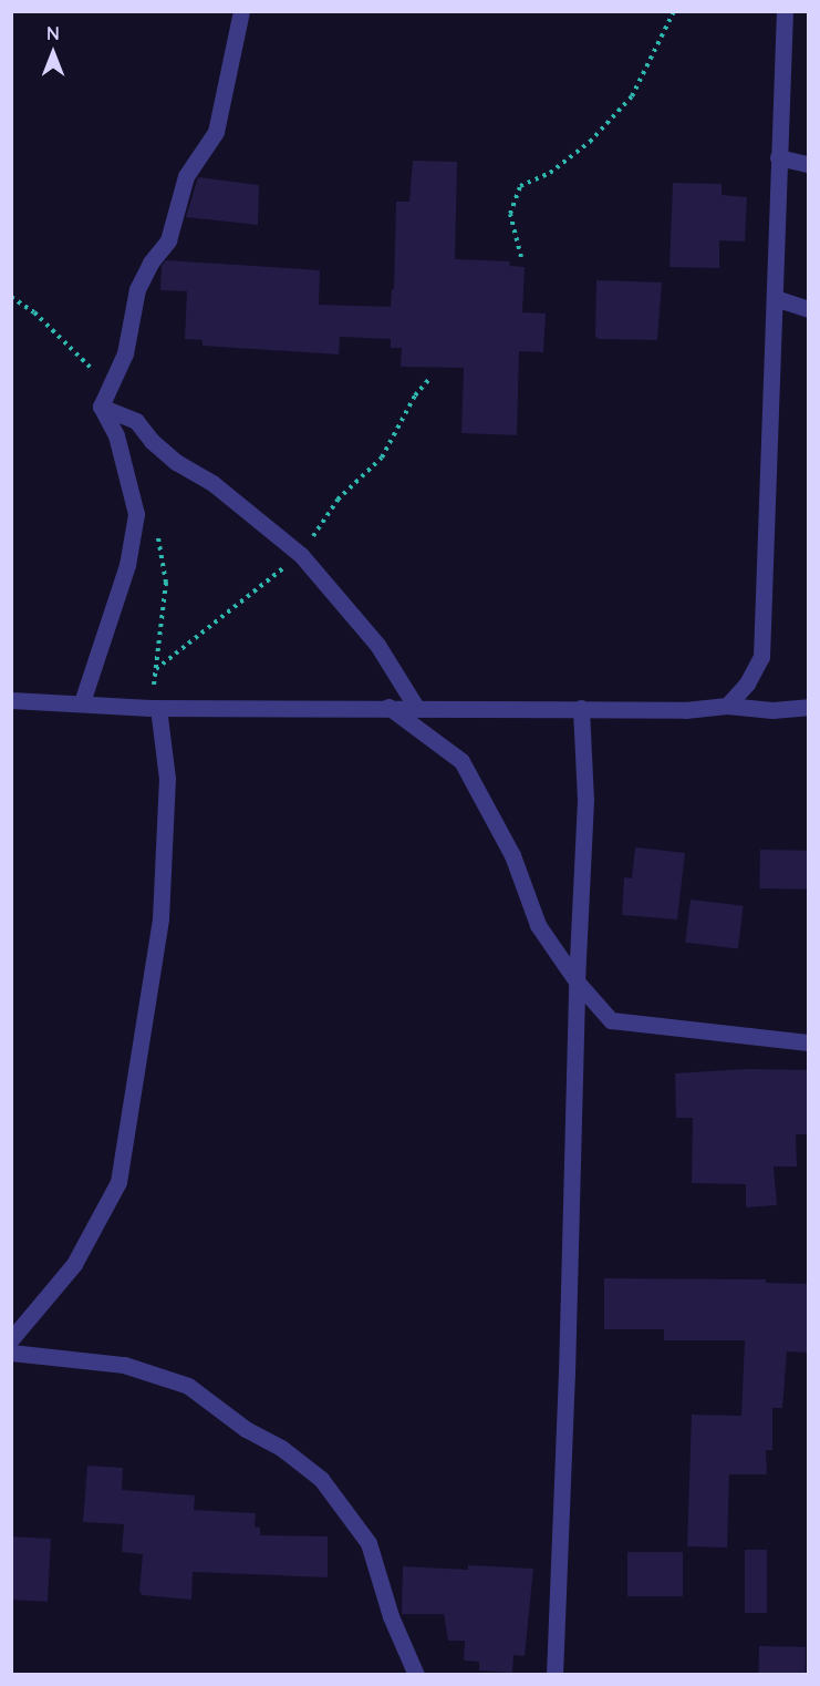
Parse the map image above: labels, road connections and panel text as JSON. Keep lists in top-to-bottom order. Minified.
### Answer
{"north":"top"}
